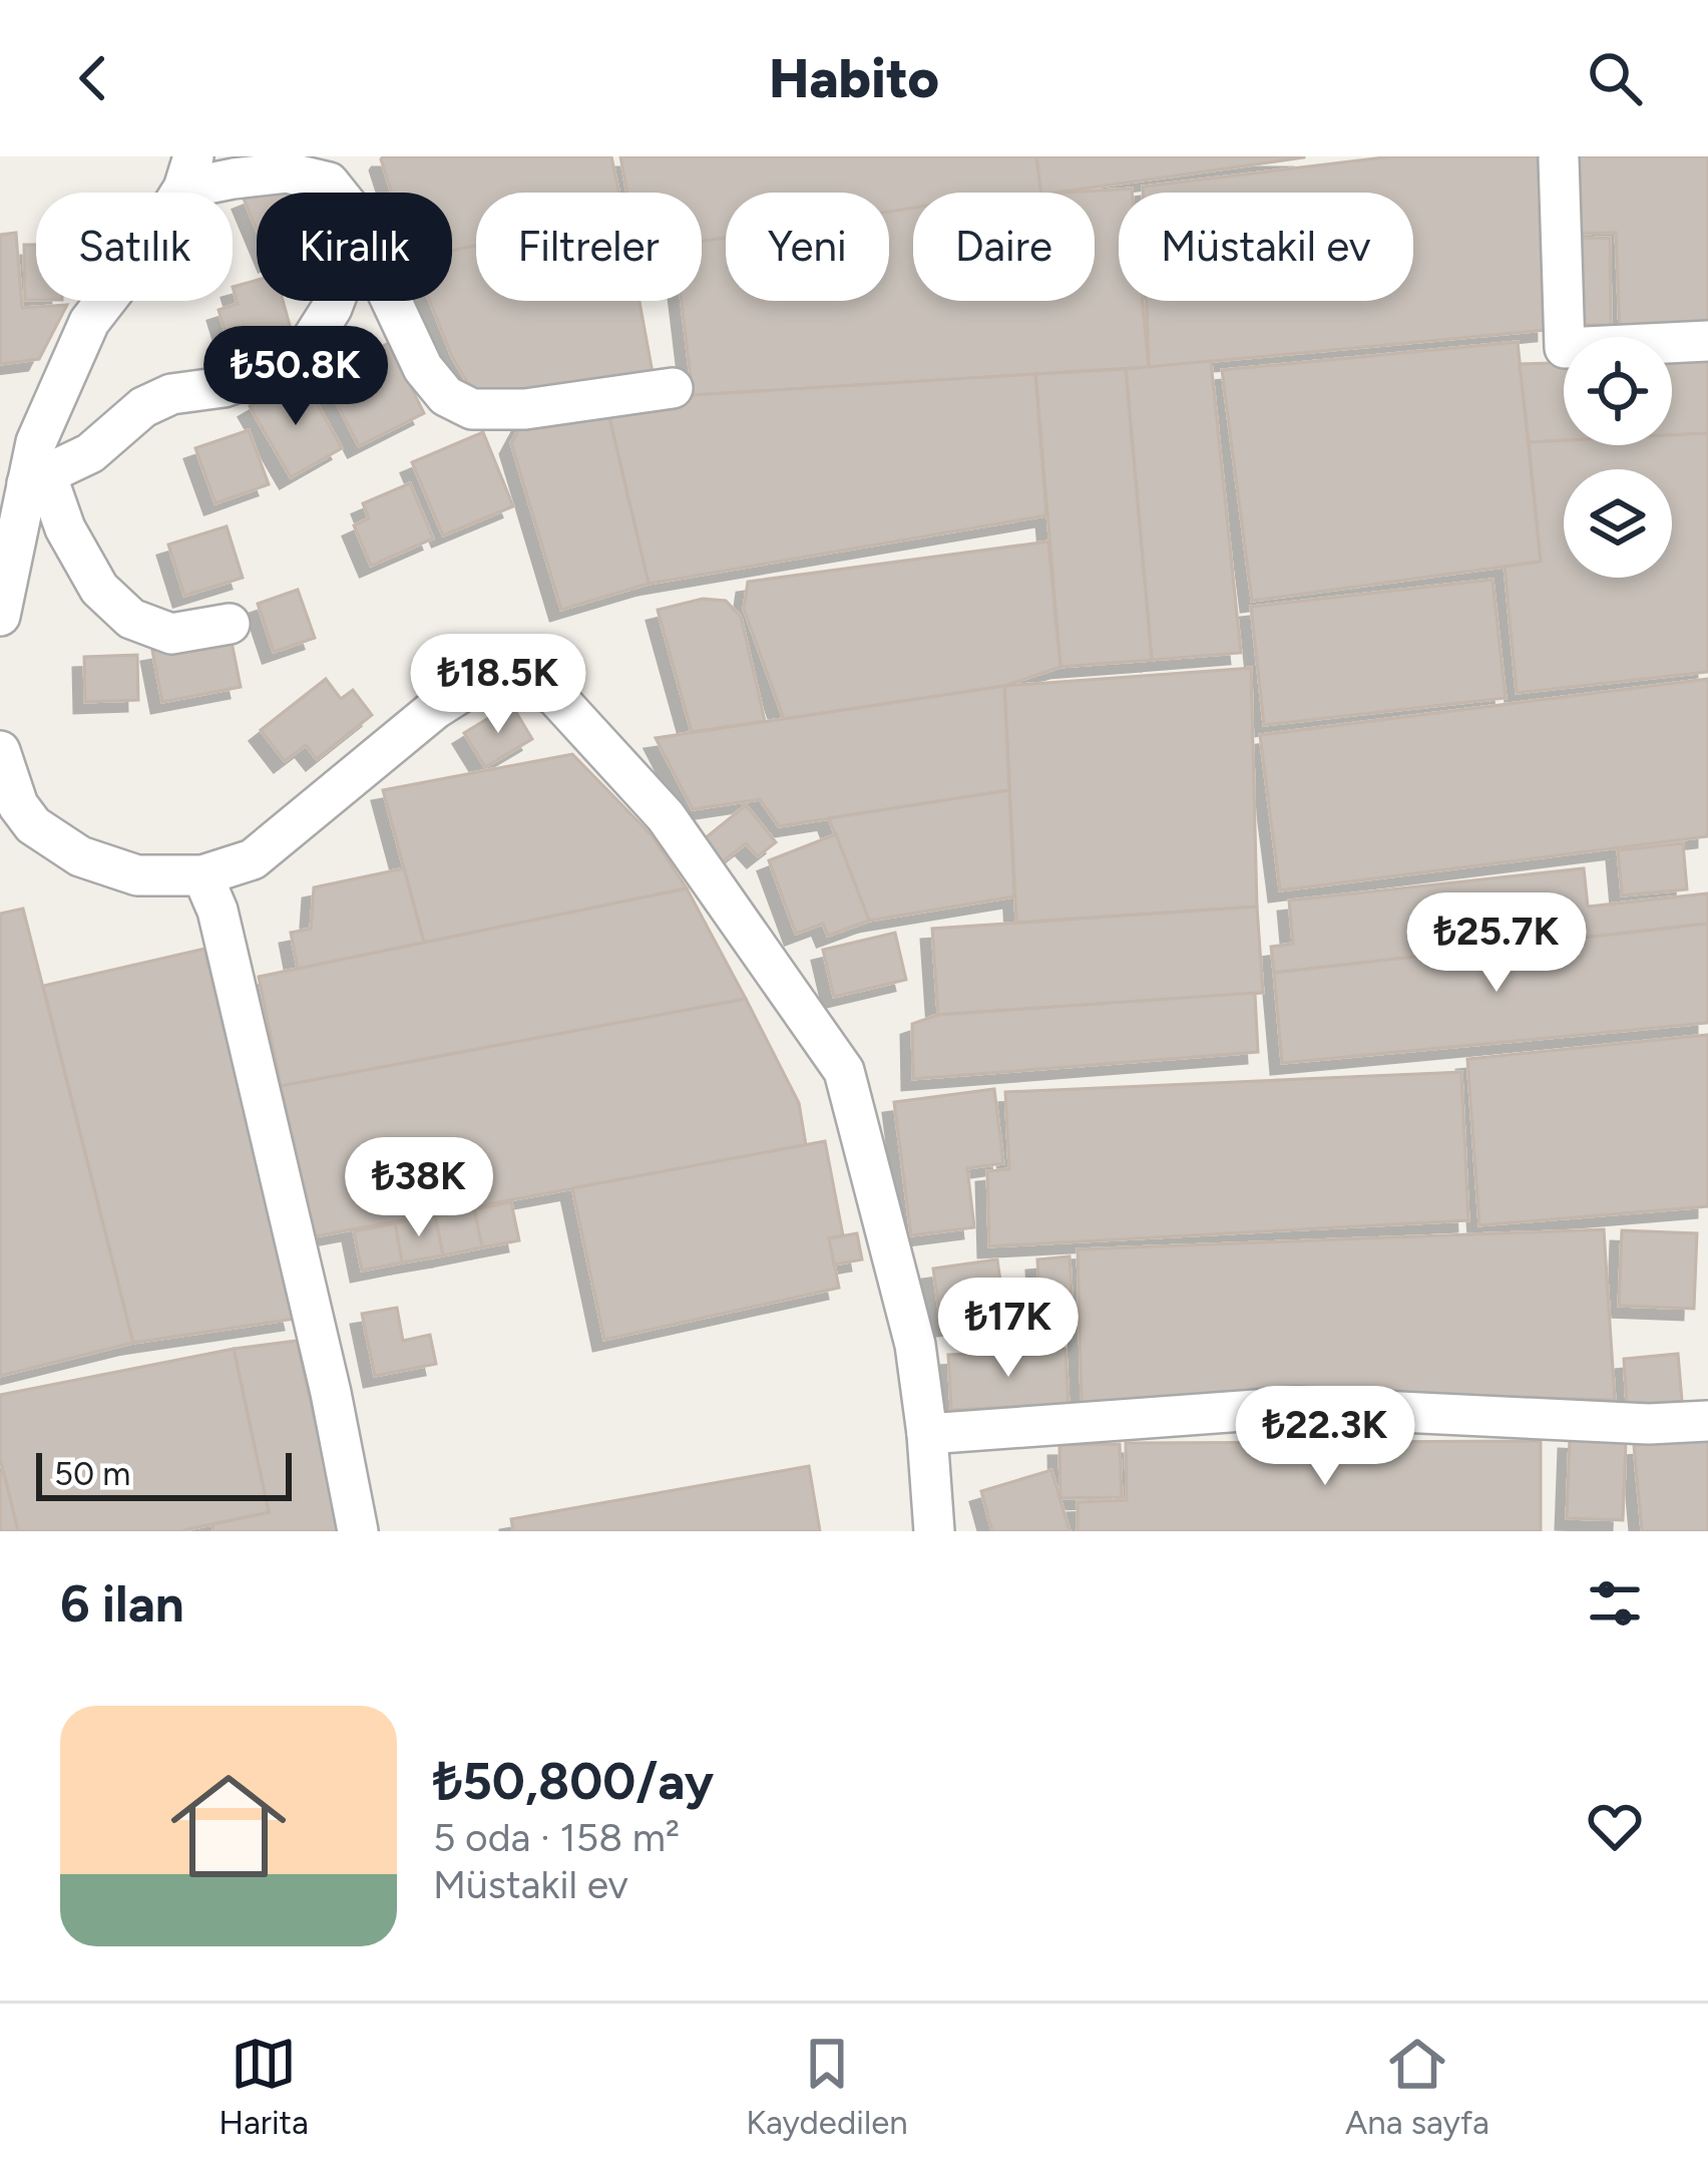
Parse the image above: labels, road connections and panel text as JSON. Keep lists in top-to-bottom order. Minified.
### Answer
{"scale_bar":"50 m","page":{"header":"Habito","chip":["Satılık","Kiralık","Filtreler","Yeni","Daire","Müstakil ev"],"price":["₺50.8K","₺18.5K","₺25.7K","₺38K","₺17K","₺22.3K"],"scale":"50 m","heading":"6 ilan","list":[{"name":"₺50,800/ay","note":"5 oda · 158 m² · Müstakil ev"}],"tabs":["Harita","Kaydedilen","Ana sayfa"]}}
